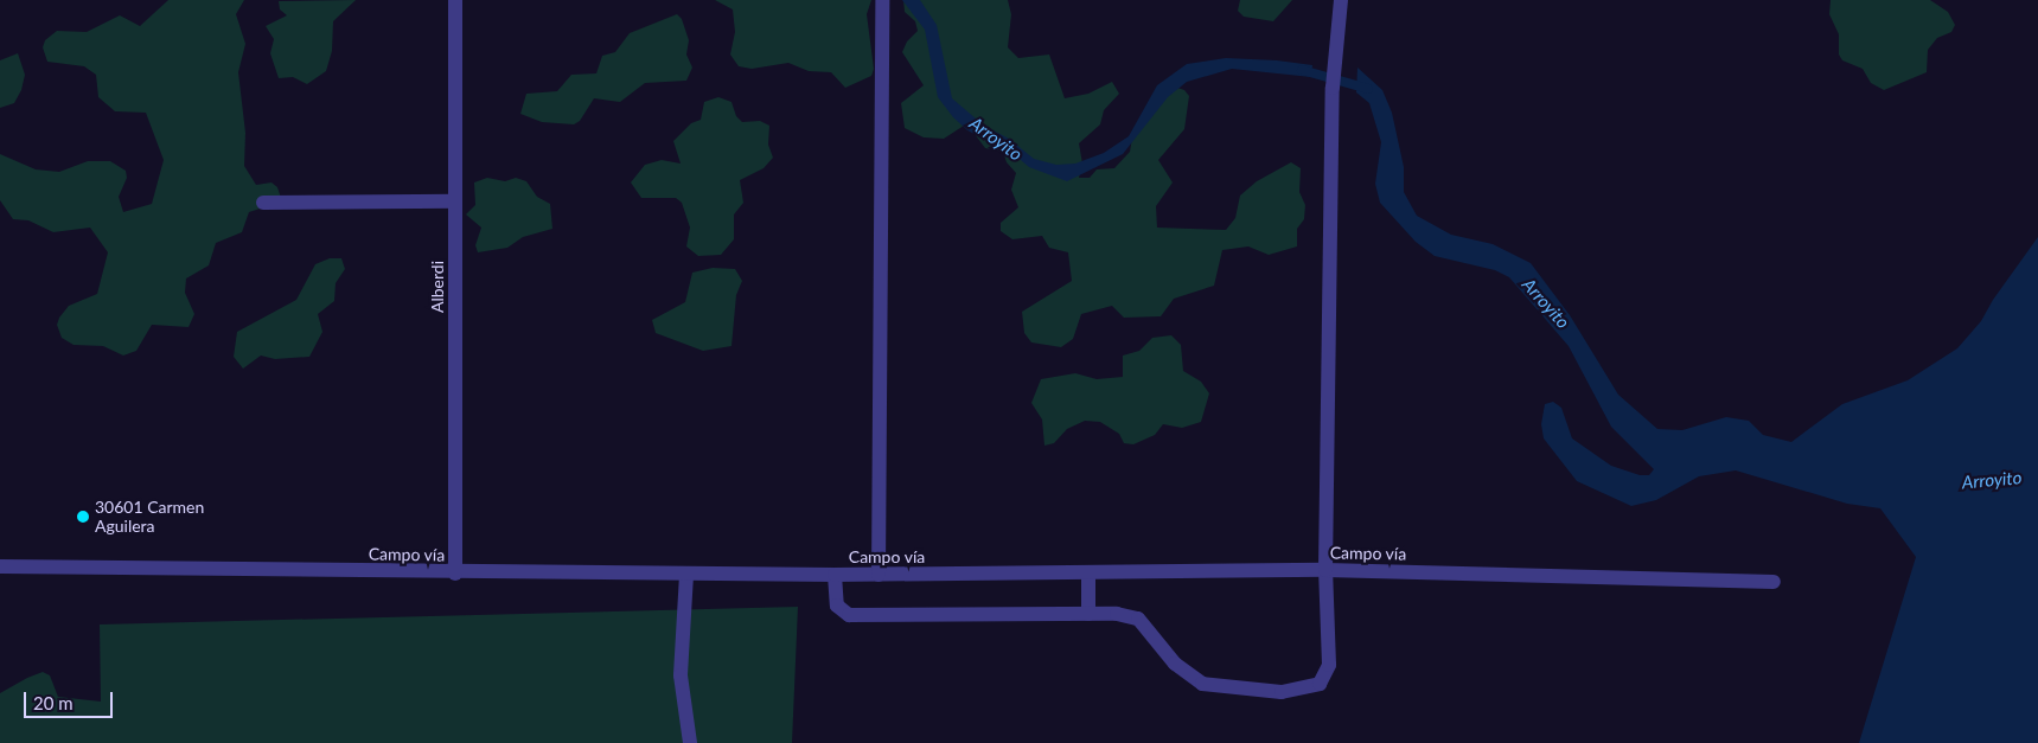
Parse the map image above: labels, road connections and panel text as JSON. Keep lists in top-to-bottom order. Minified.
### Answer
{"streets":{"street":["Alberdi","Campo vía"]},"crossings":[["Alberdi","Campo vía"]],"water":["Arroyito"],"places":["30601 Carmen Aguilera"],"scale_bar":"20 m"}
